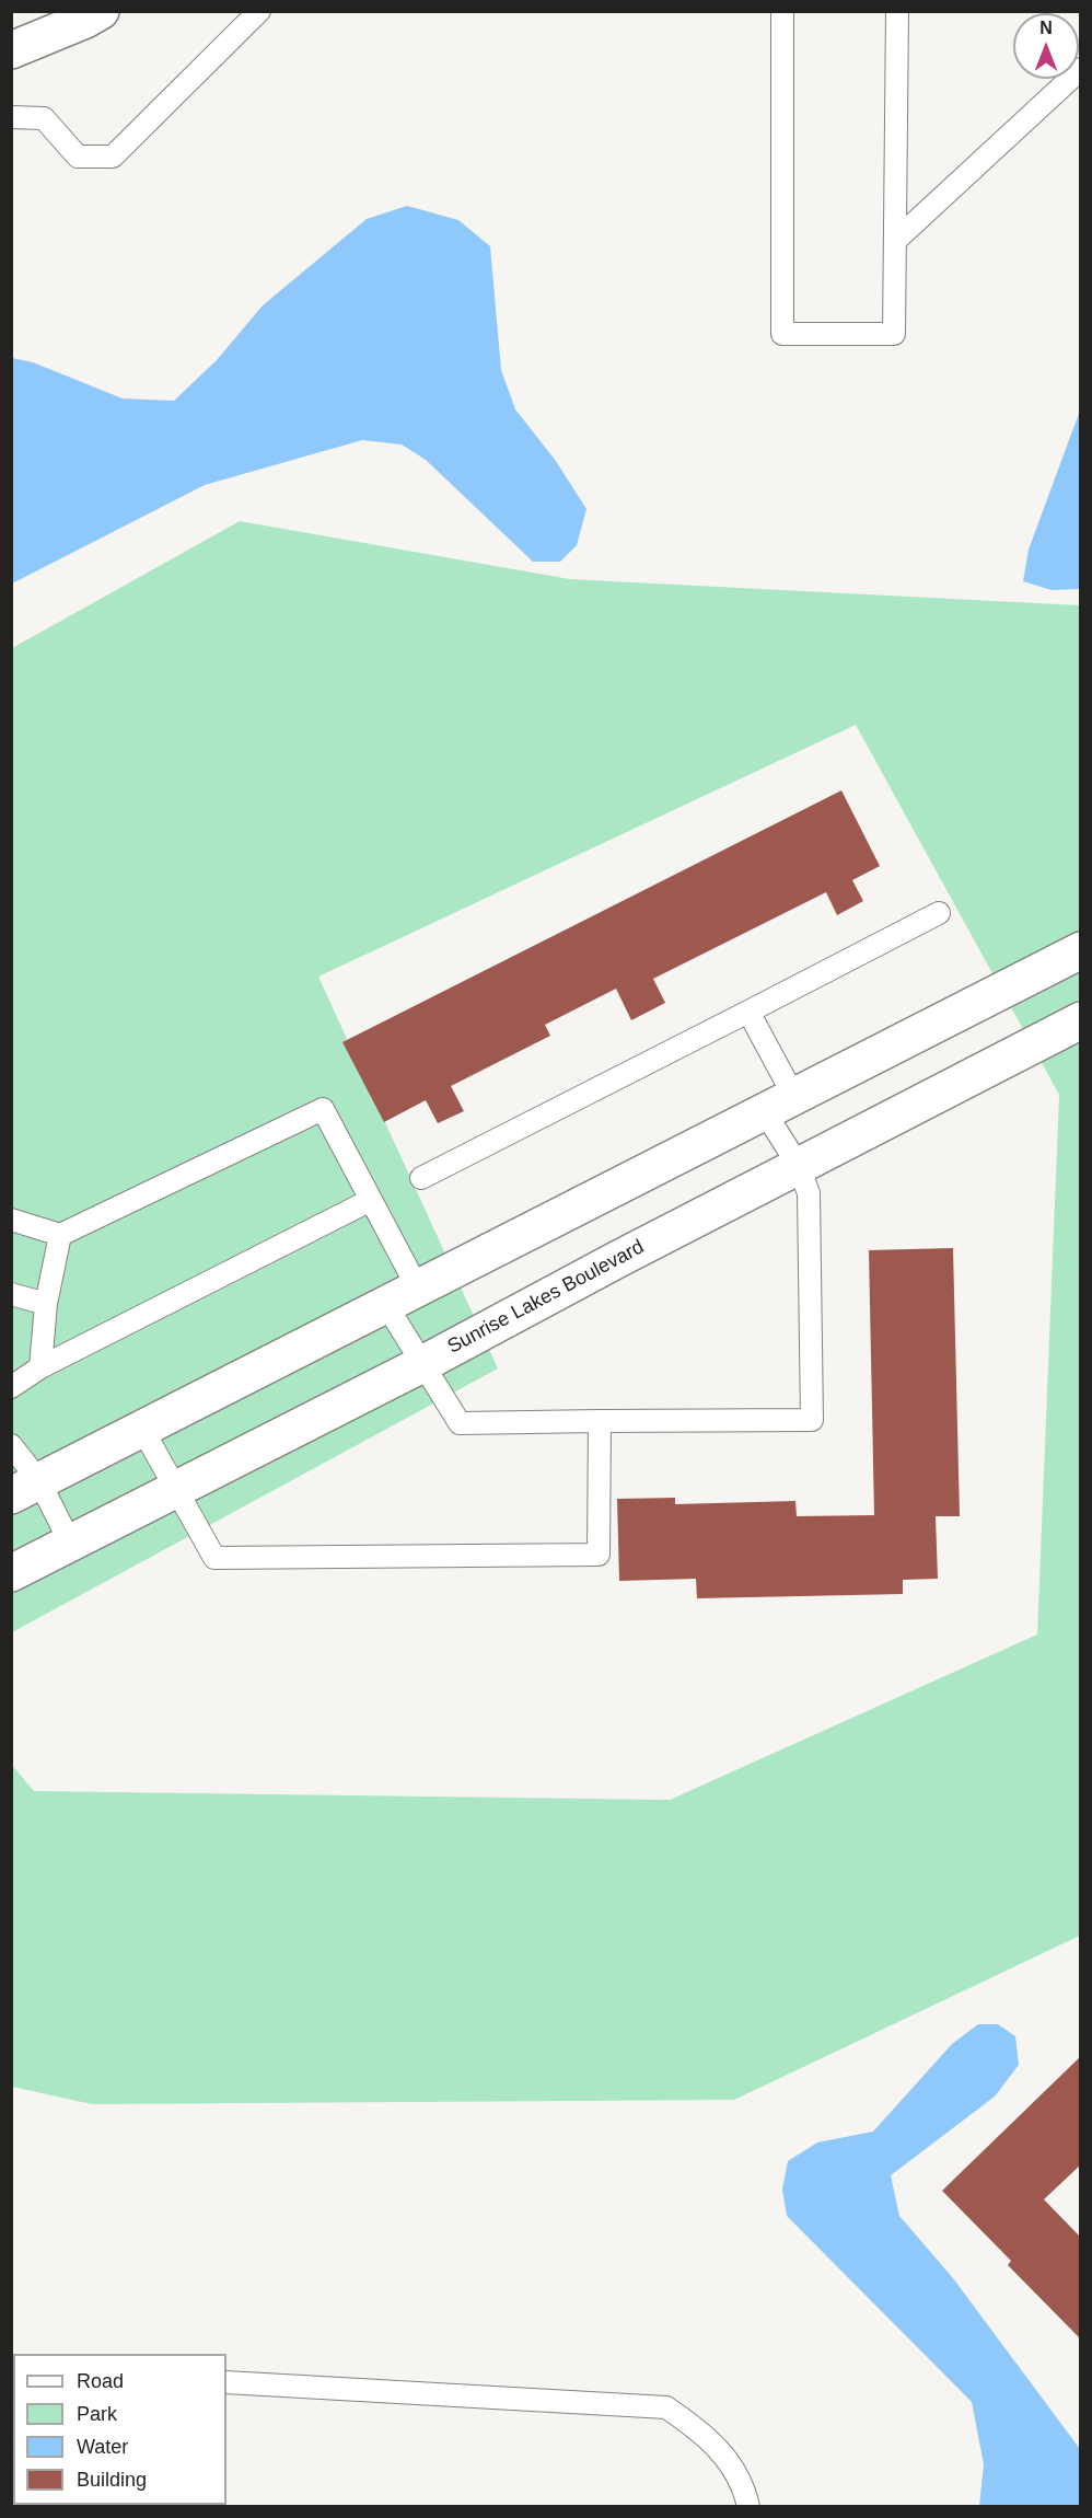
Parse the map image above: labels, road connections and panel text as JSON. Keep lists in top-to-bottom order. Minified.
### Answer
{"streets":{"street":["Sunrise Lakes Boulevard"]},"legend":["Road","Park","Water","Building"],"north":"top"}
